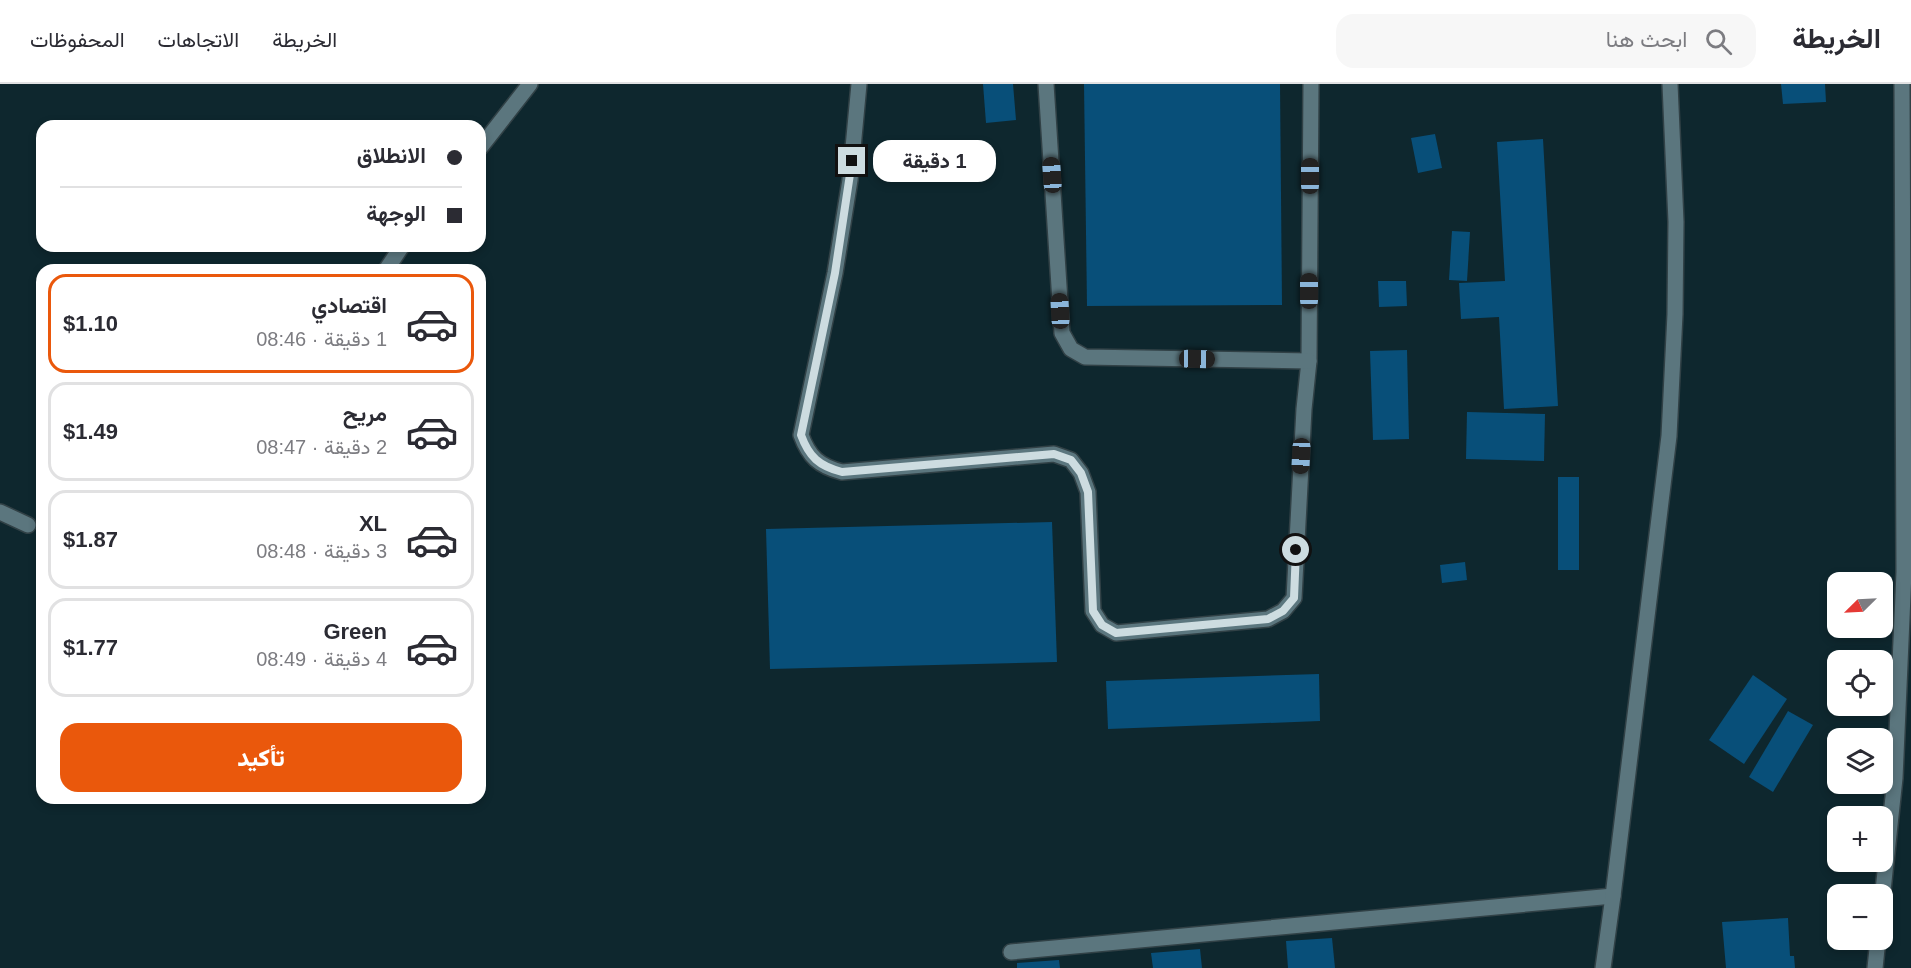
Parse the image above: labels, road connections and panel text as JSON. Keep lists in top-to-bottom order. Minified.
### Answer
{"north":"bottom left","page":{"header":"الخريطة","search":"ابحث هنا","nav":["الخريطة","الاتجاهات","المحفوظات"],"banner":["الانطلاق","الوجهة"],"bubble":"1 دقيقة","list":[{"name":"اقتصادي","note":"1 دقيقة · 08:46","value":"$1.10"},{"name":"مريح","note":"2 دقيقة · 08:47","value":"$1.49"},{"name":"XL","note":"3 دقيقة · 08:48","value":"$1.87"},{"name":"Green","note":"4 دقيقة · 08:49","value":"$1.77"}],"map_buttons":["+","−"],"buttons":"تأكيد"}}
